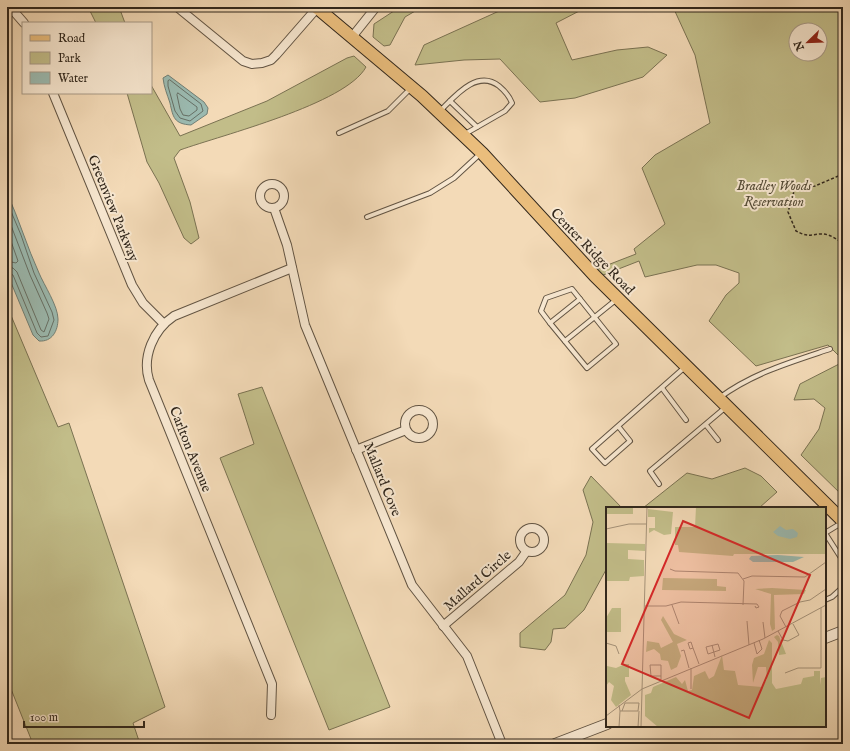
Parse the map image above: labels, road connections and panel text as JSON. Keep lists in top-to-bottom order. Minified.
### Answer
{"streets":{"main road":["Center Ridge Road"],"street":["Greenview Parkway","Carlton Avenue","Mallard Cove","Mallard Circle"]},"crossings":[["Greenview Parkway","Carlton Avenue"],["Carlton Avenue","Mallard Cove"],["Mallard Cove","Mallard Circle"]],"parks":["Bradley Woods Reservation"],"legend":["Road","Park","Water"],"scale_bar":"100 m","north":"bottom left"}
